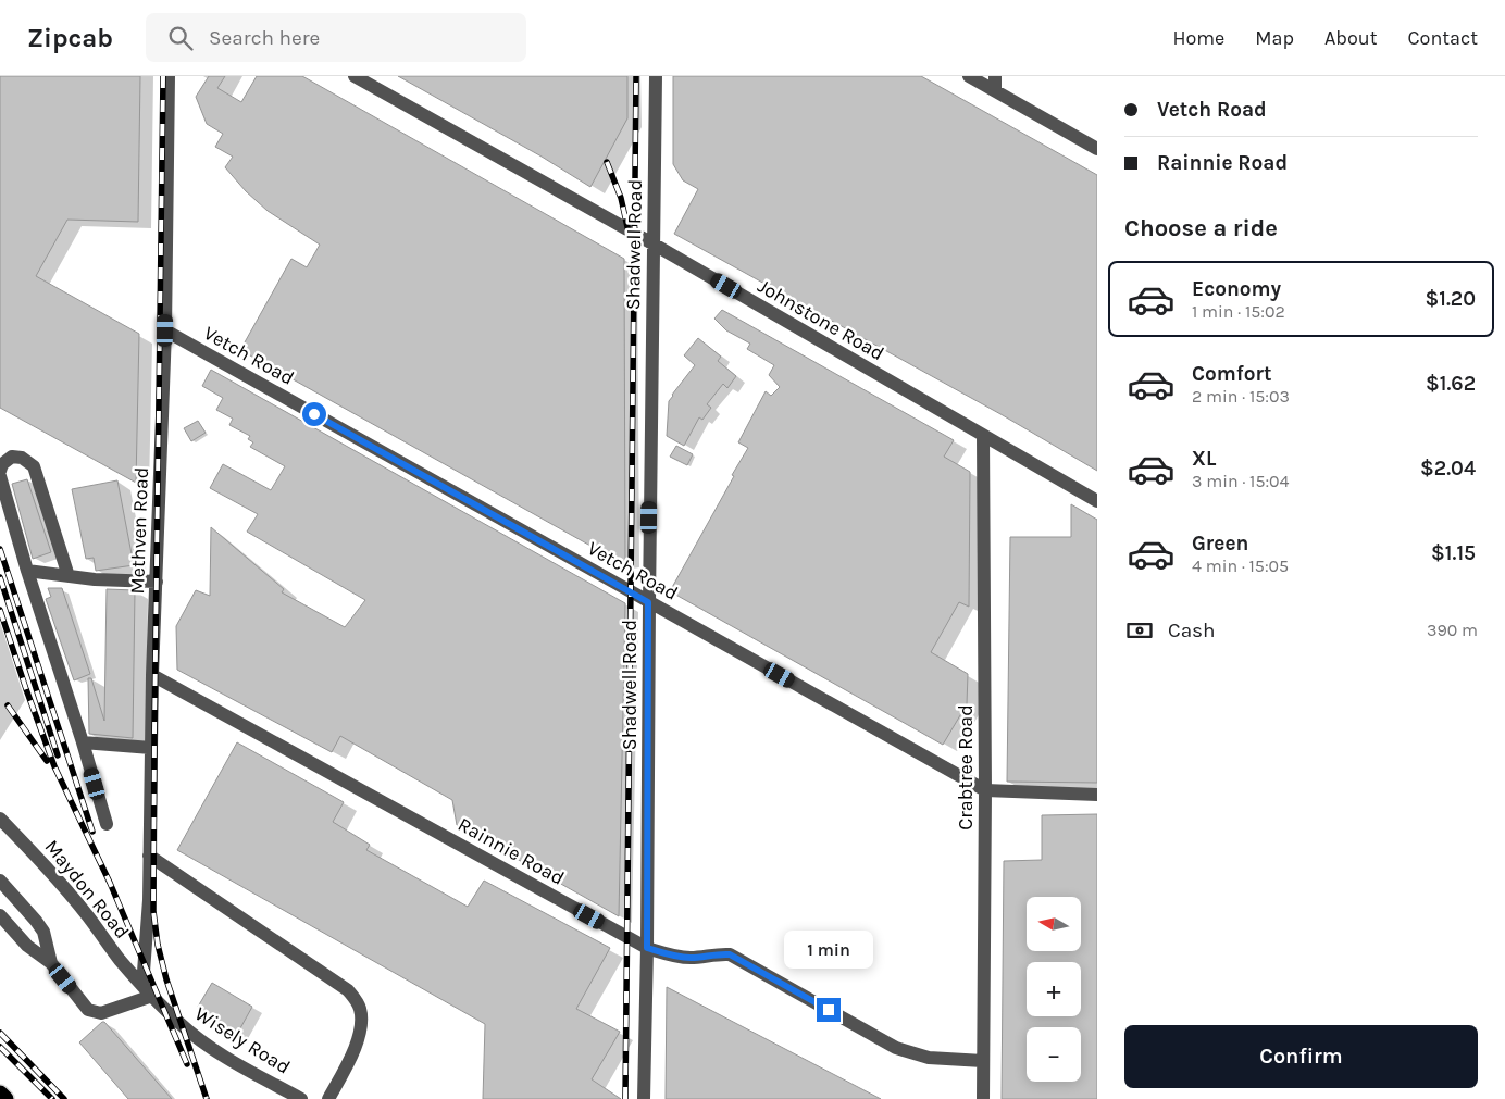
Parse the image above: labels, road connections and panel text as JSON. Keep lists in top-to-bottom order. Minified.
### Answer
{"streets":{"street":["Shadwell Road","Johnstone Road","Vetch Road","Methven Road","Crabtree Road","Rainnie Road","Maydon Road","Wisely Road"]},"crossings":[["Shadwell Road","Johnstone Road"],["Shadwell Road","Vetch Road"],["Shadwell Road","Rainnie Road"],["Johnstone Road","Crabtree Road"],["Vetch Road","Methven Road"],["Vetch Road","Crabtree Road"],["Methven Road","Rainnie Road"],["Methven Road","Maydon Road"],["Methven Road","Wisely Road"],["Crabtree Road","Rainnie Road"],["Maydon Road","Wisely Road"]],"north":"left","page":{"header":"Zipcab","search":"Search here","nav":["Home","Map","About","Contact"],"banner":["Vetch Road","Rainnie Road"],"heading":"Choose a ride","list":[{"name":"Economy","note":"1 min · 15:02","value":"$1.20"},{"name":"Comfort","note":"2 min · 15:03","value":"$1.62"},{"name":"XL","note":"3 min · 15:04","value":"$2.04"},{"name":"Green","note":"4 min · 15:05","value":"$1.15"}],"pay":["Cash","390 m"],"map_buttons":["+","−"],"bubble":"1 min","buttons":"Confirm"}}
